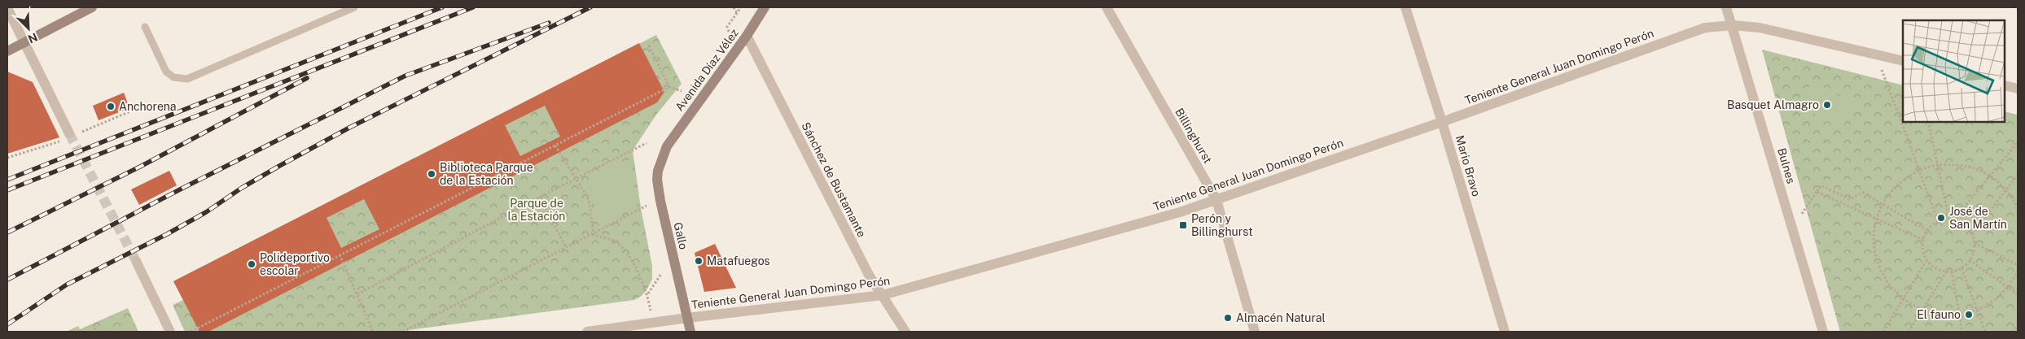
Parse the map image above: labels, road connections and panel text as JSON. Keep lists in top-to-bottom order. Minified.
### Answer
{"streets":{"main road":["Avenida Díaz Vélez","Gallo"],"street":["Teniente General Juan Domingo Perón","Billinghurst","Mario Bravo","Bulnes","Sánchez de Bustamante"]},"crossings":[["Teniente General Juan Domingo Perón","Billinghurst"],["Teniente General Juan Domingo Perón","Mario Bravo"],["Teniente General Juan Domingo Perón","Bulnes"],["Teniente General Juan Domingo Perón","Sánchez de Bustamante"],["Teniente General Juan Domingo Perón","Gallo"],["Avenida Díaz Vélez","Sánchez de Bustamante"],["Avenida Díaz Vélez","Gallo"]],"parks":["Parque de la Estación"],"places":{"other":["Basquet Almagro","Anchorena","Biblioteca Parque de la Estación","José de San Martín","Matafuegos","Polideportivo escolar","El fauno","Almacén Natural"],"transit":["Perón y Billinghurst"]},"north":"bottom right"}
